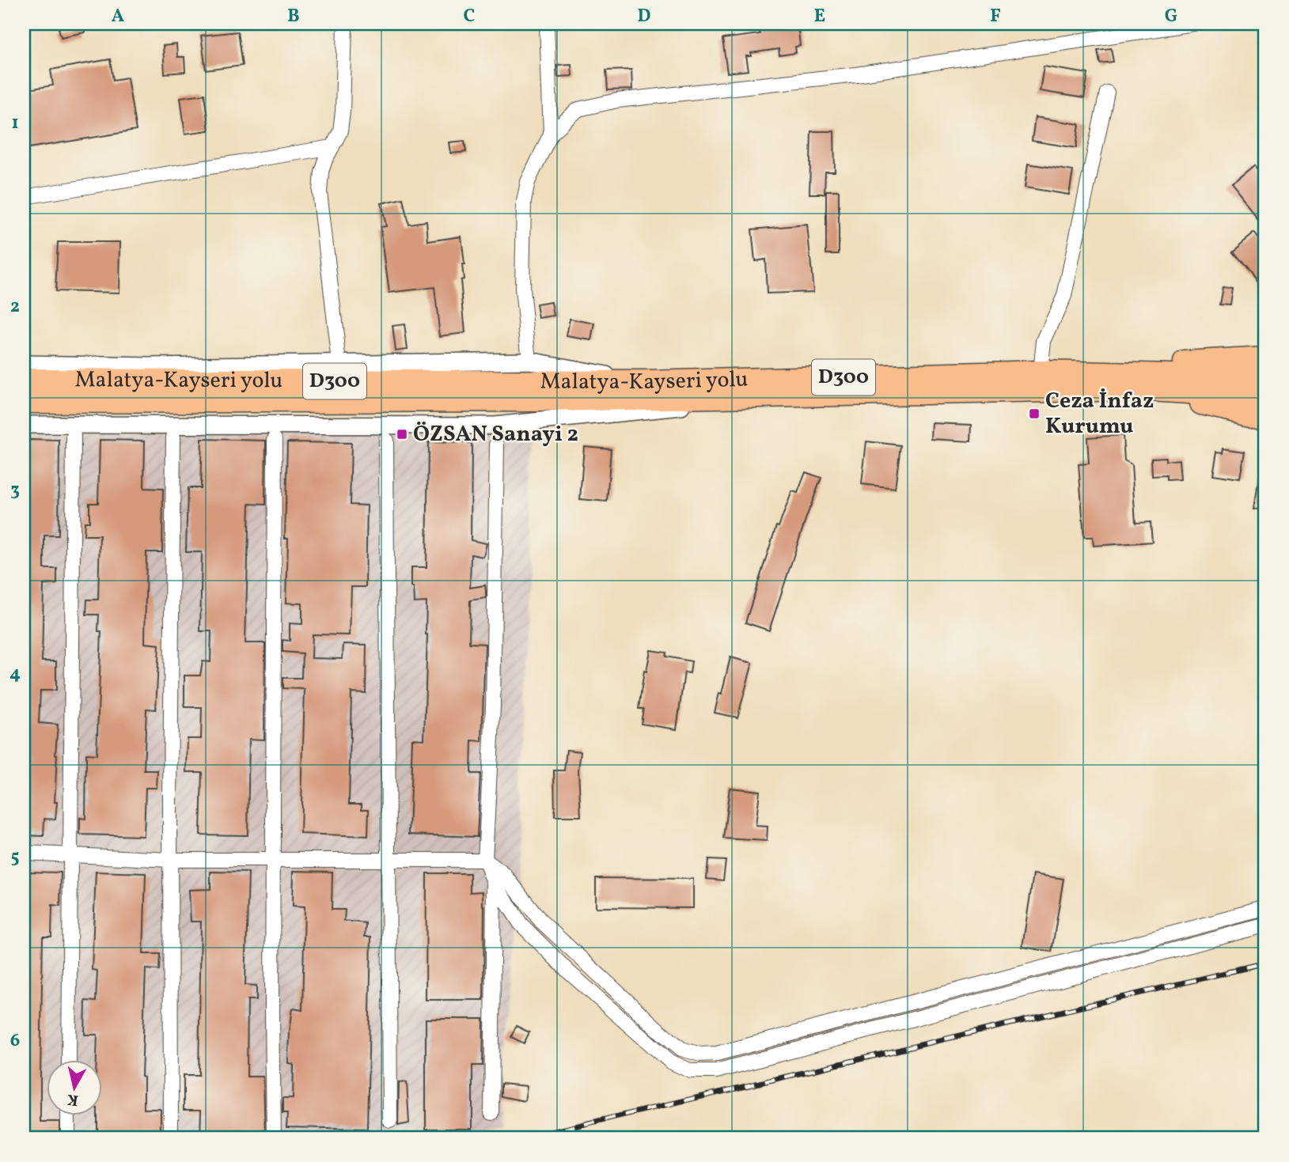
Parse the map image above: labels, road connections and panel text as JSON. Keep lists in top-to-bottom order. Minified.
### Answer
{"streets":{"highway":["D300","Malatya-Kayseri yolu"]},"places":{"transit":["Ceza İnfaz Kurumu","ÖZSAN Sanayi 2"]},"north":"bottom","grid":{"columns":["A","B","C","D","E","F","G"],"rows":["1","2","3","4","5","6"]}}
